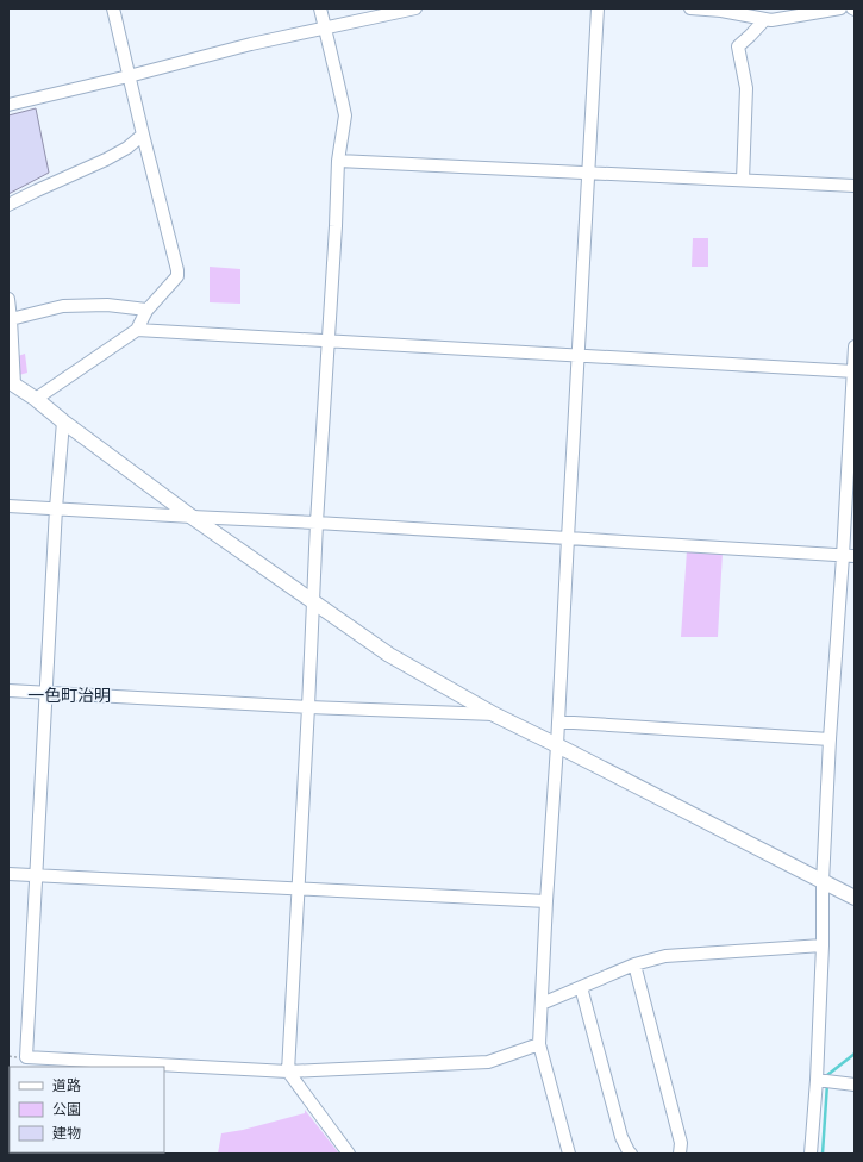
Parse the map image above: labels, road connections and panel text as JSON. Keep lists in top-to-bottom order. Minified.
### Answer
{"districts":["一色町治明"],"legend":["道路","公園","建物"]}
